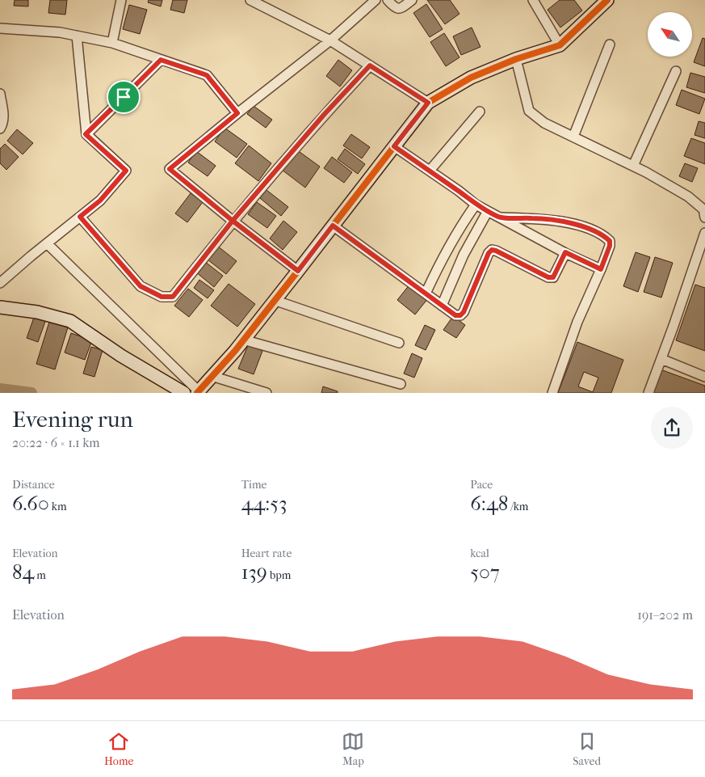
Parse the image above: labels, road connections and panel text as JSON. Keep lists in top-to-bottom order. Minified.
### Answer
{"north":"top left","page":{"heading":["Evening run","20:22 · 6 × 1.1 km"],"stats":[["Distance","6.60 km"],["Time","44:53"],["Pace","6:48 /km"],["Elevation","84 m"],["Heart rate","139 bpm"],["kcal","507"]],"chart":["Elevation","191–202 m"],"tabs":["Home","Map","Saved"]}}
